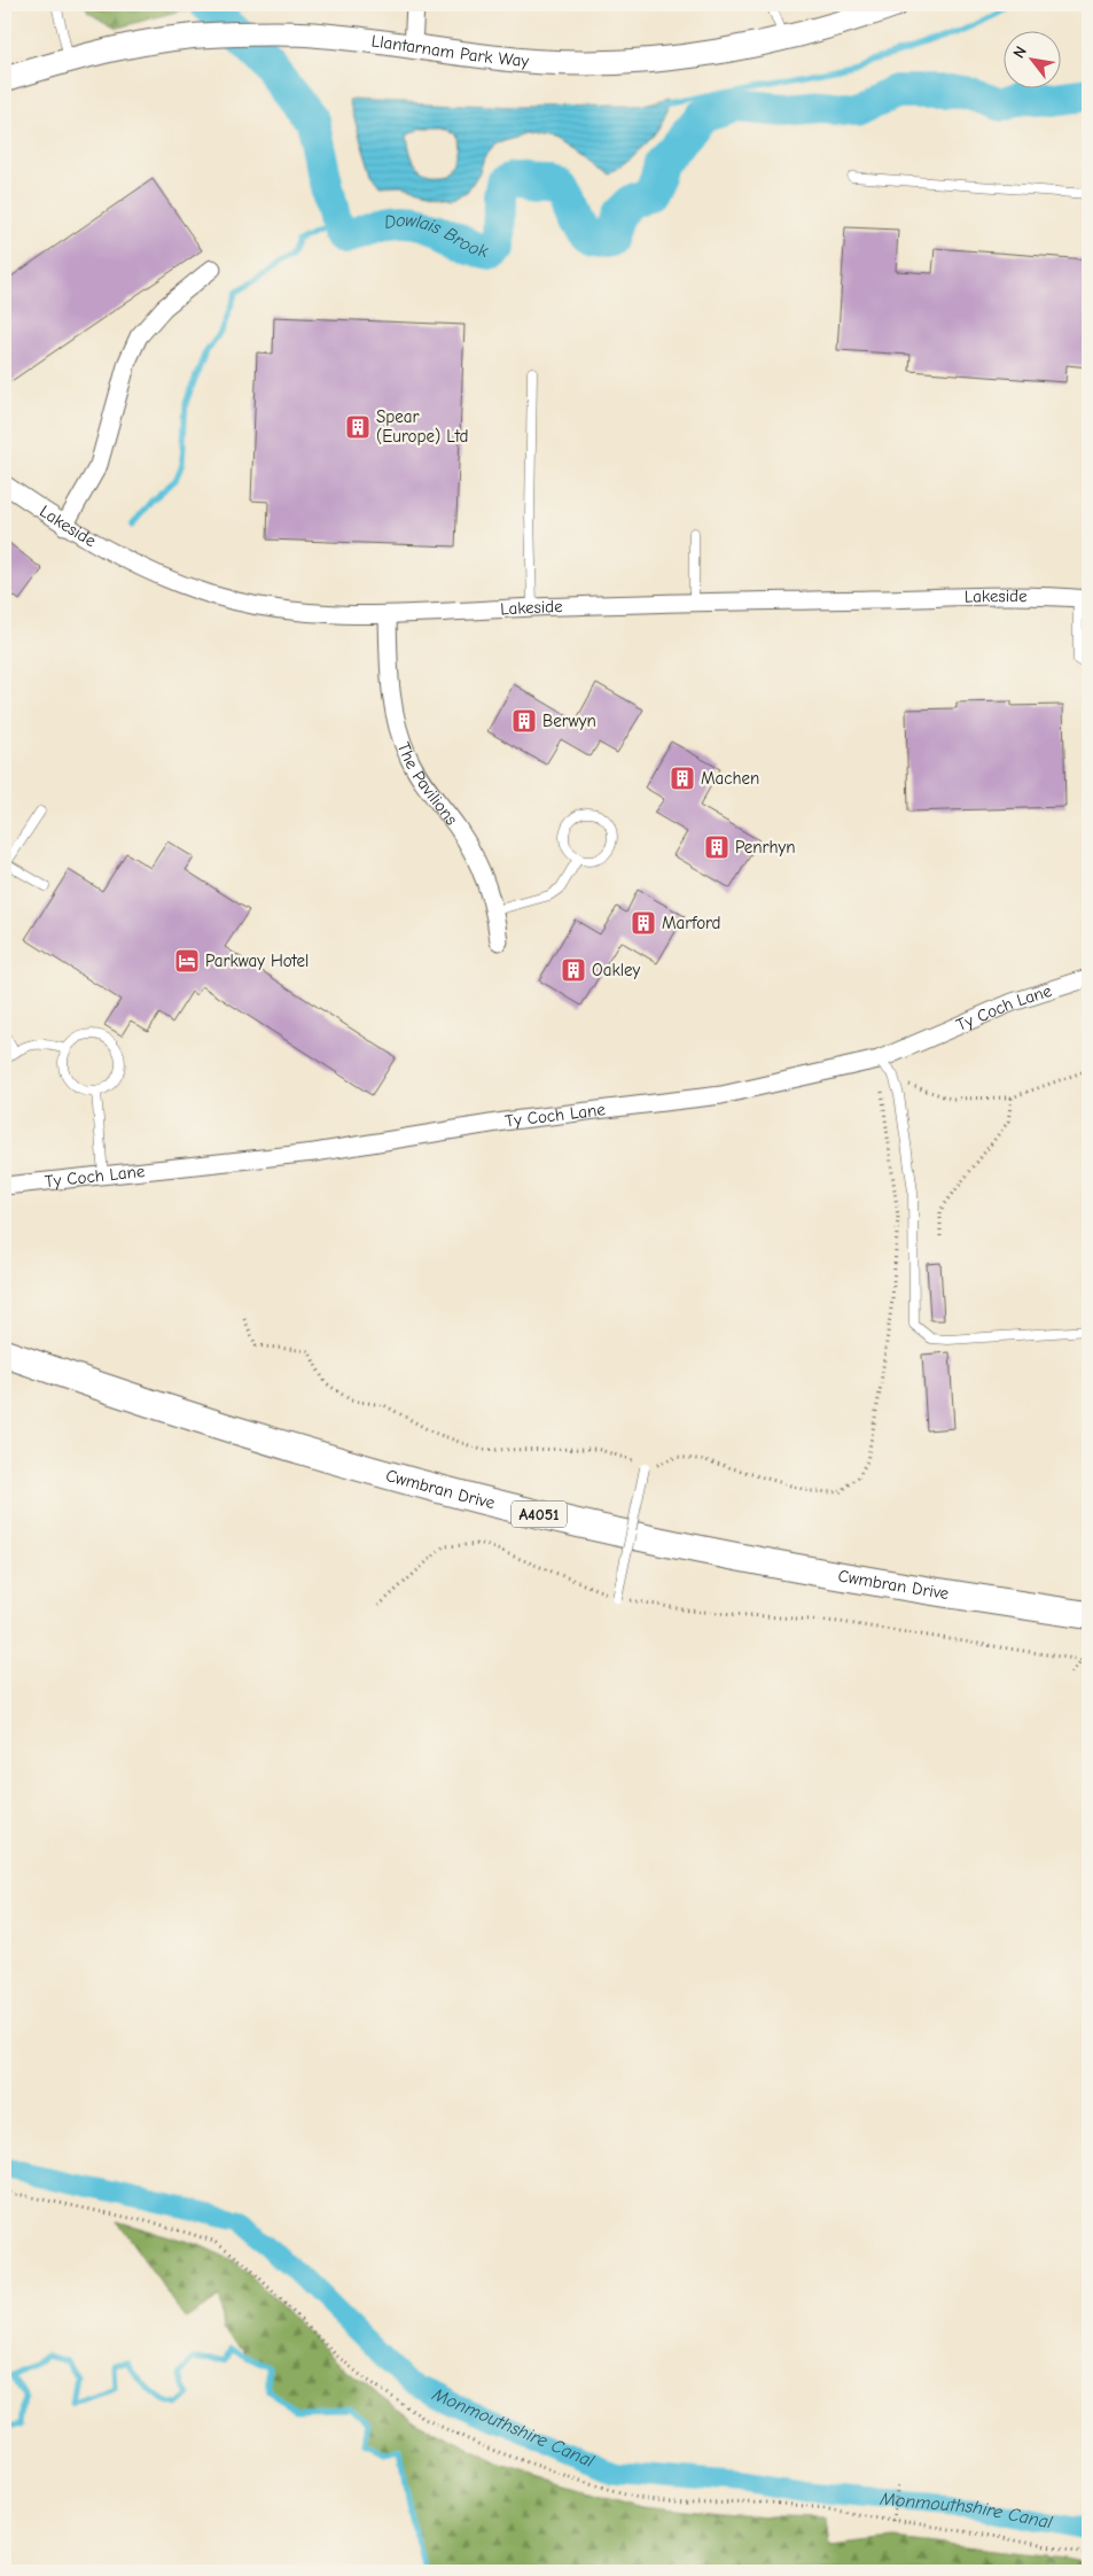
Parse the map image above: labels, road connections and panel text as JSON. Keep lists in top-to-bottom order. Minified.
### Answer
{"streets":{"main road":["Cwmbran Drive","A4051"],"street":["Llantarnam Park Way","Lakeside","The Pavilions","Ty Coch Lane"]},"crossings":[["Lakeside","The Pavilions"]],"water":["Dowlais Brook","Monmouthshire Canal"],"places":{"building":["Spear (Europe) Ltd","Berwyn","Machen","Penrhyn","Marford","Oakley"],"hotel":["Parkway Hotel"]},"north":"top left"}
